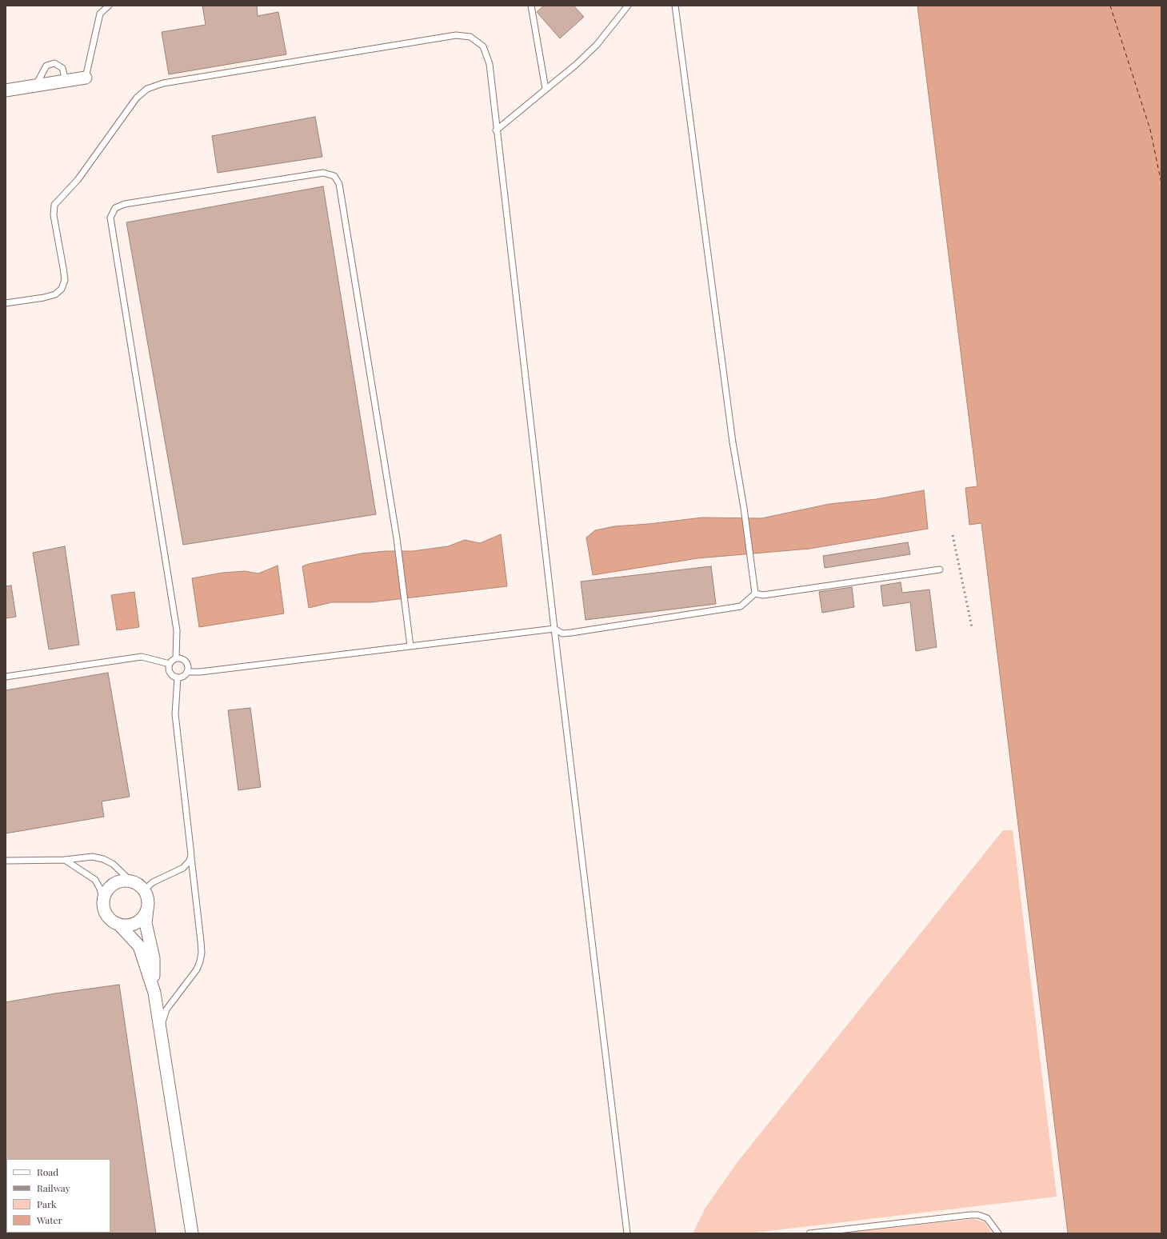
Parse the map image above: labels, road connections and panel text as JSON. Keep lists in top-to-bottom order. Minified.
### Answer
{"legend":["Road","Railway","Park","Water"]}
